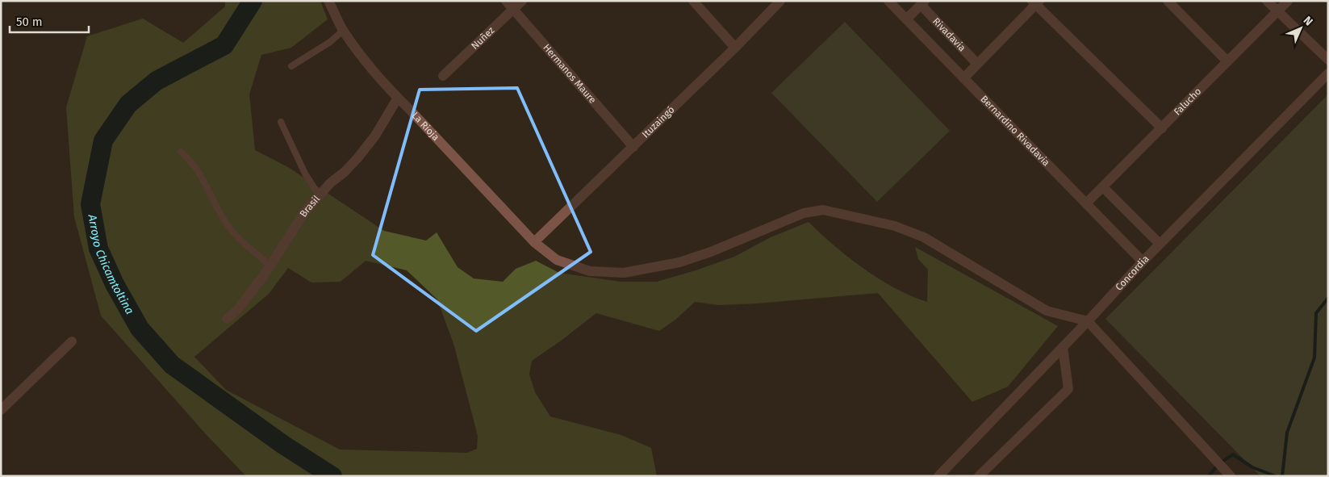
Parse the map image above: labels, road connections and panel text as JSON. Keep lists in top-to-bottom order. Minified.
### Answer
{"streets":{"street":["Rivadavia","Nuñez","Hermanos Maure","Falucho","Ituzaingó","La Rioja","Bernardino Rivadavia","Brasil","Concordia"]},"crossings":[["Nuñez","Hermanos Maure"],["Hermanos Maure","Ituzaingó"],["Falucho","Bernardino Rivadavia"],["Ituzaingó","La Rioja"],["La Rioja","Brasil"],["La Rioja","Concordia"],["Bernardino Rivadavia","Concordia"]],"water":["Arroyo Chicamtoltina"],"scale_bar":"50 m","north":"top right"}
